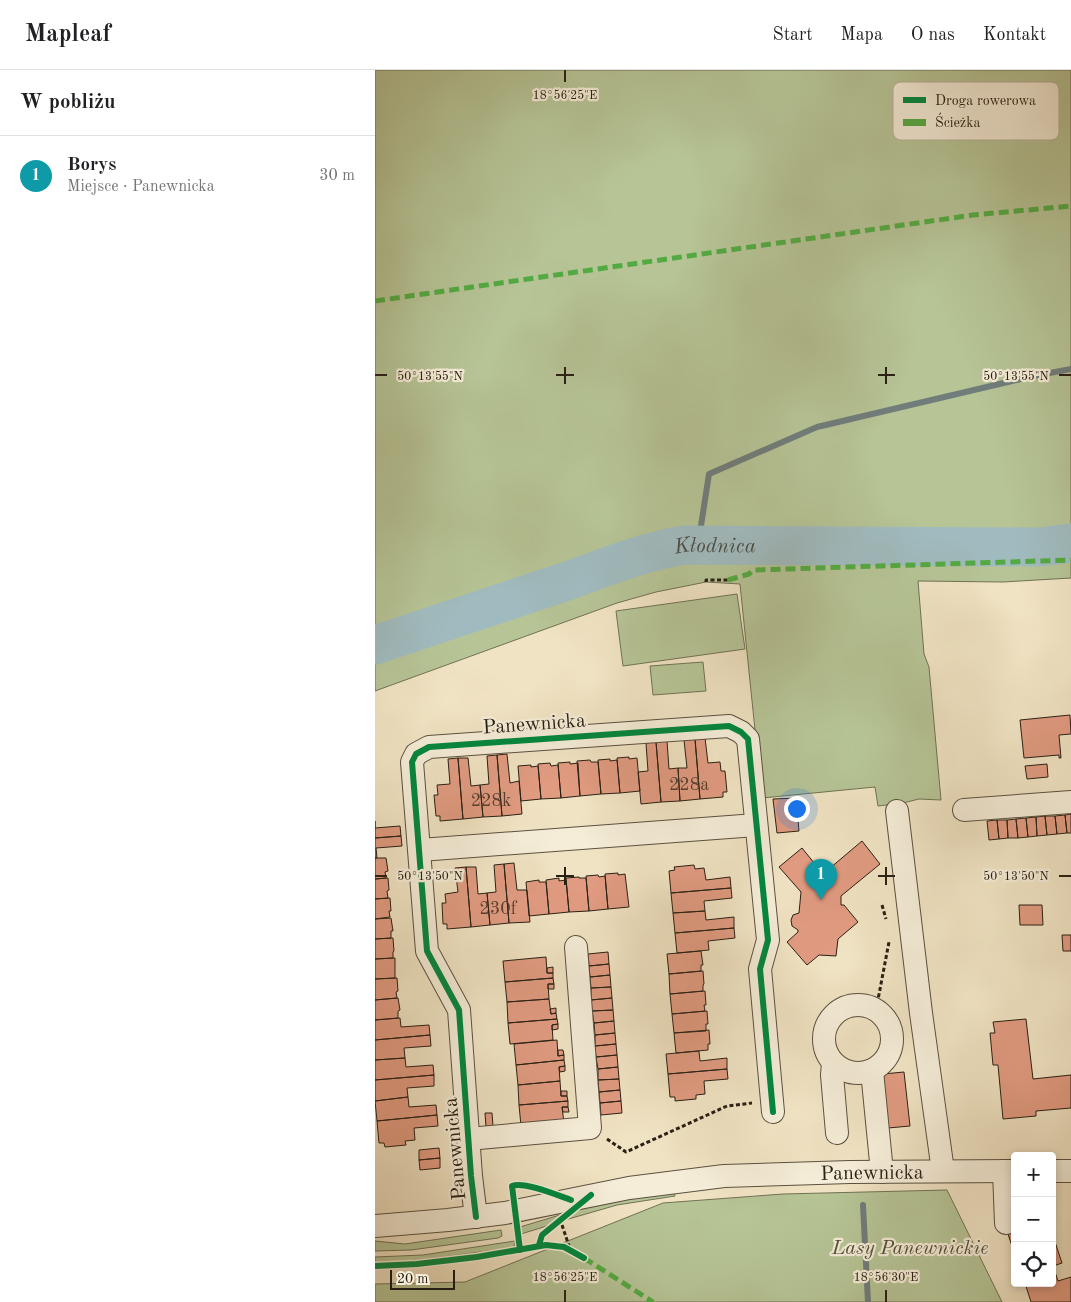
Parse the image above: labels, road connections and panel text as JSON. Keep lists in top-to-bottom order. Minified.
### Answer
{"streets":{"street":["Panewnicka"]},"water":["Kłodnica"],"parks":["Lasy Panewnickie"],"house_numbers":["228a","228k","230f"],"legend":["Droga rowerowa","Ścieżka"],"scale_bar":"20 m","page":{"header":"Mapleaf","nav":["Start","Mapa","O nas","Kontakt"],"heading":"W pobliżu","list":[{"mark":"1","name":"Borys","note":"Miejsce · Panewnicka","value":"30 m"}],"pins":"1","map_buttons":["+","−"],"scale":"20 m"},"coordinates":["18°56'25\"E","50°13'55\"N","50°13'50\"N","18°56'30\"E"]}
